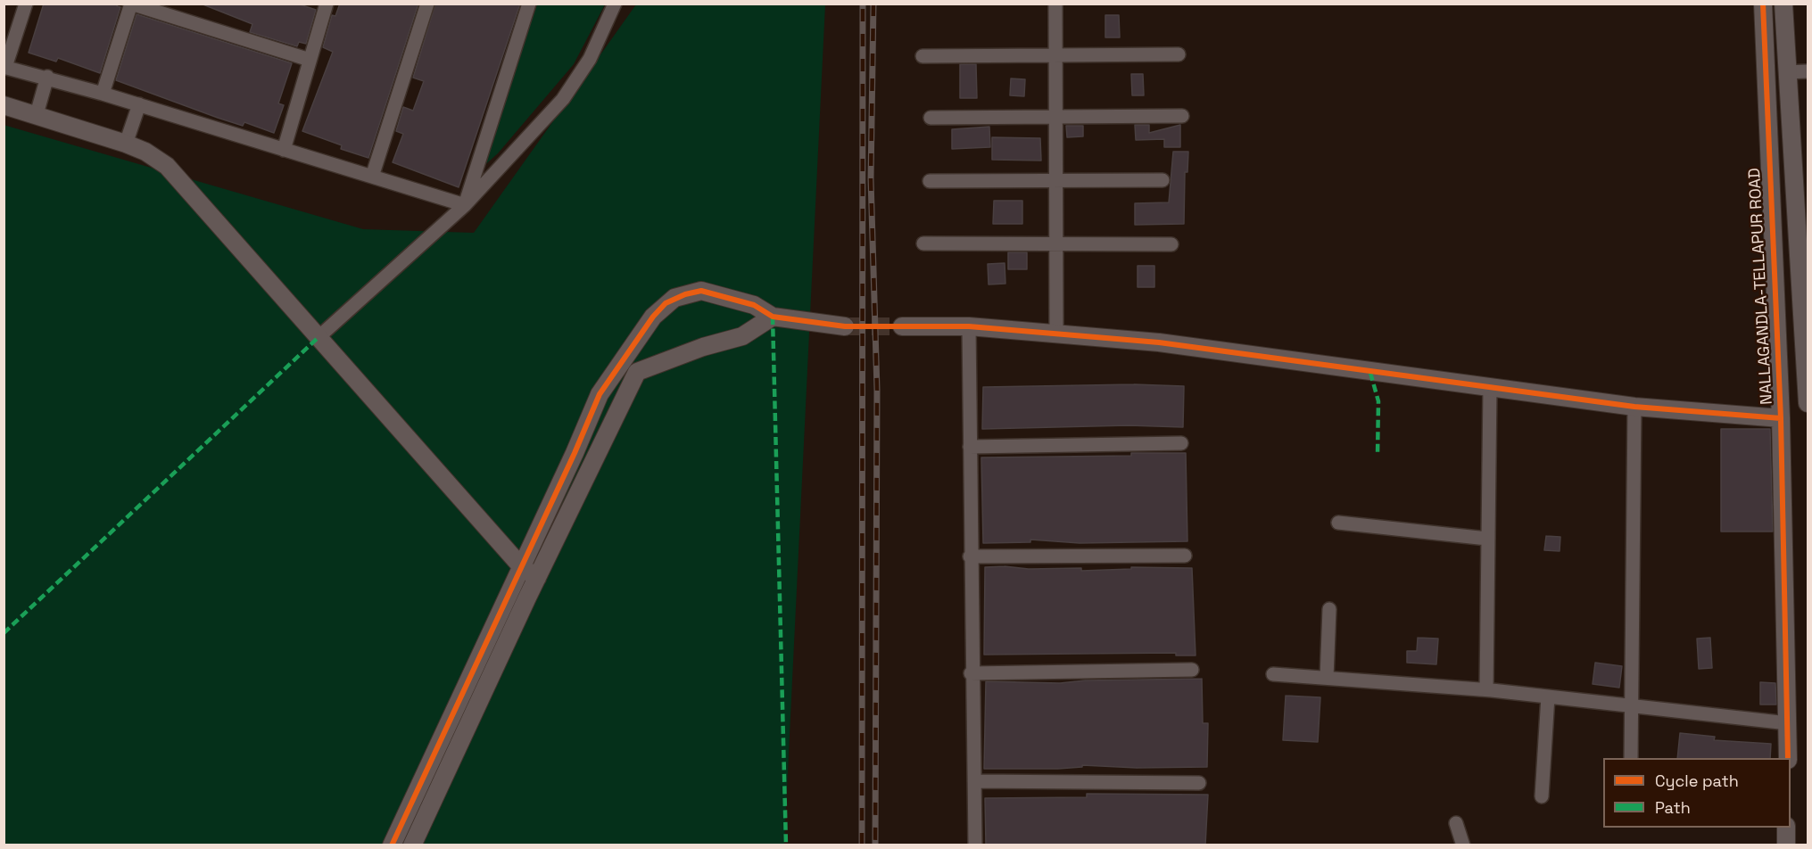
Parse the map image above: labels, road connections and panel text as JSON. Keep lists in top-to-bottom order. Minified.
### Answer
{"streets":{"street":["NALLAGANDLA-TELLAPUR ROAD"]},"legend":["Cycle path","Path"]}
